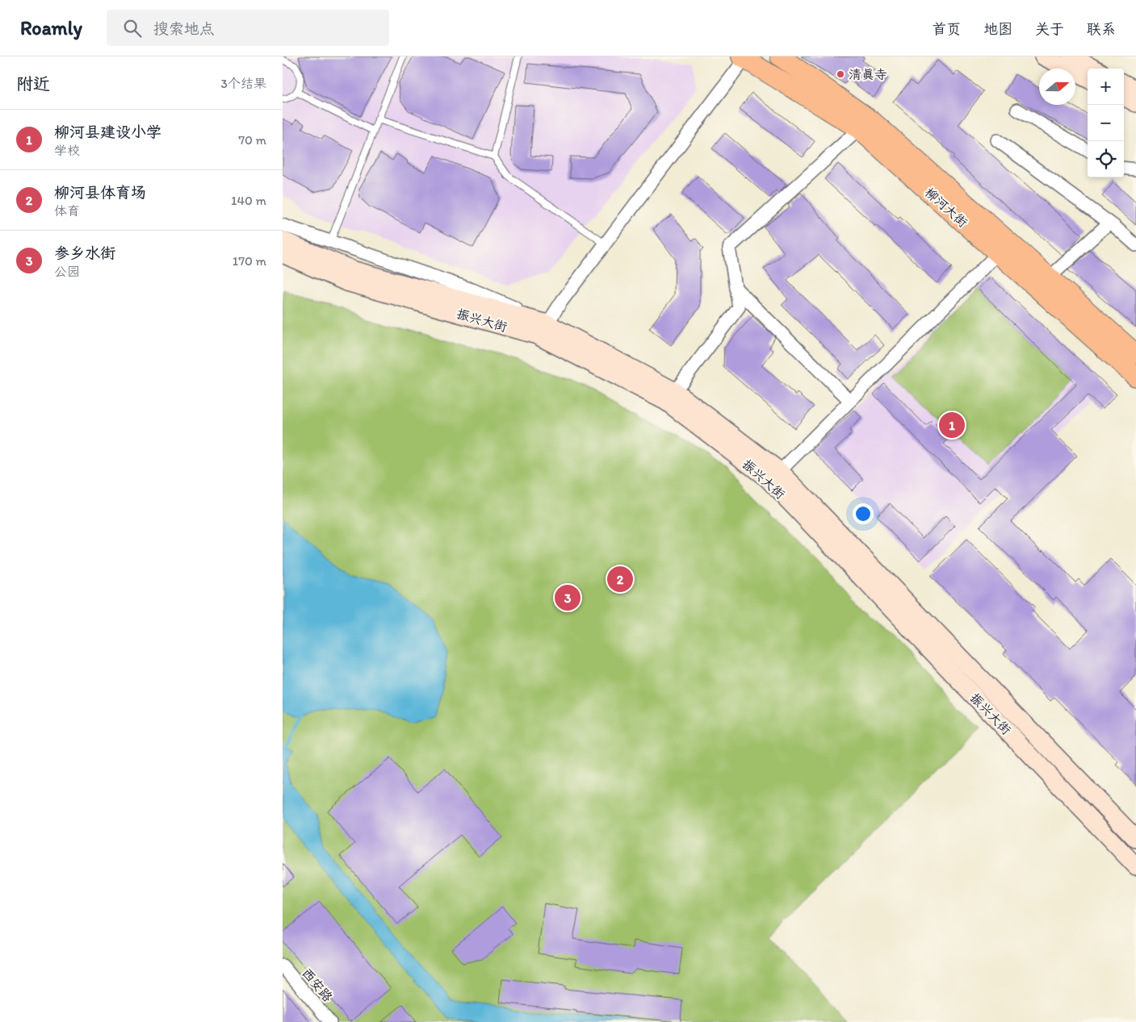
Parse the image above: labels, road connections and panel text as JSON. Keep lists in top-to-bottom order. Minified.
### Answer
{"streets":{"main road":["柳河大街"],"street":["振兴大街","西安路"]},"places":["清真寺"],"north":"right","page":{"header":"Roamly","search":"搜索地点","nav":["首页","地图","关于","联系"],"heading":["附近","3个结果"],"map_buttons":["+","−"],"list":[{"mark":"1","name":"柳河县建设小学","note":"学校","value":"70 m"},{"mark":"2","name":"柳河县体育场","note":"体育","value":"140 m"},{"mark":"3","name":"参乡水街","note":"公园","value":"170 m"}],"pins":["1","2","3"]}}
